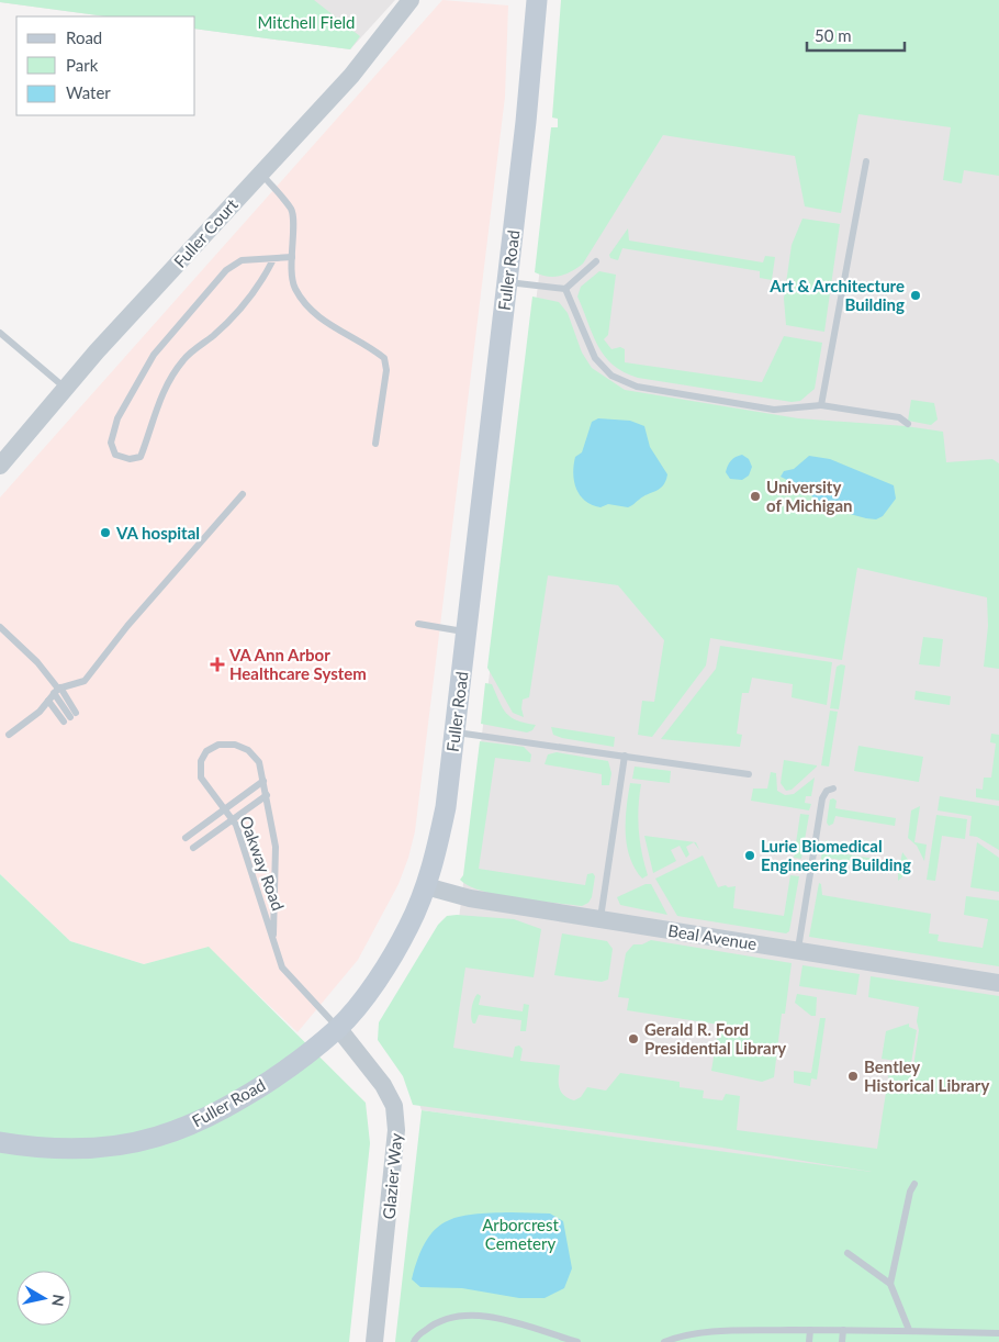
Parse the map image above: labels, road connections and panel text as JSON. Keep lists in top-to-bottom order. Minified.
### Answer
{"streets":{"main road":["Fuller Road"],"street":["Fuller Court","Beal Avenue","Glazier Way"],"lane":["Oakway Road"]},"crossings":[["Fuller Road","Oakway Road"],["Fuller Road","Beal Avenue"],["Fuller Road","Glazier Way"],["Oakway Road","Glazier Way"]],"parks":["Mitchell Field","Arborcrest Cemetery"],"places":{"other":["Art & Architecture Building","University of Michigan","VA hospital","Lurie Biomedical Engineering Building","Gerald R. Ford Presidential Library","Bentley Historical Library"],"health":["VA Ann Arbor Healthcare System"]},"legend":["Road","Park","Water"],"scale_bar":"50 m","north":"right"}
